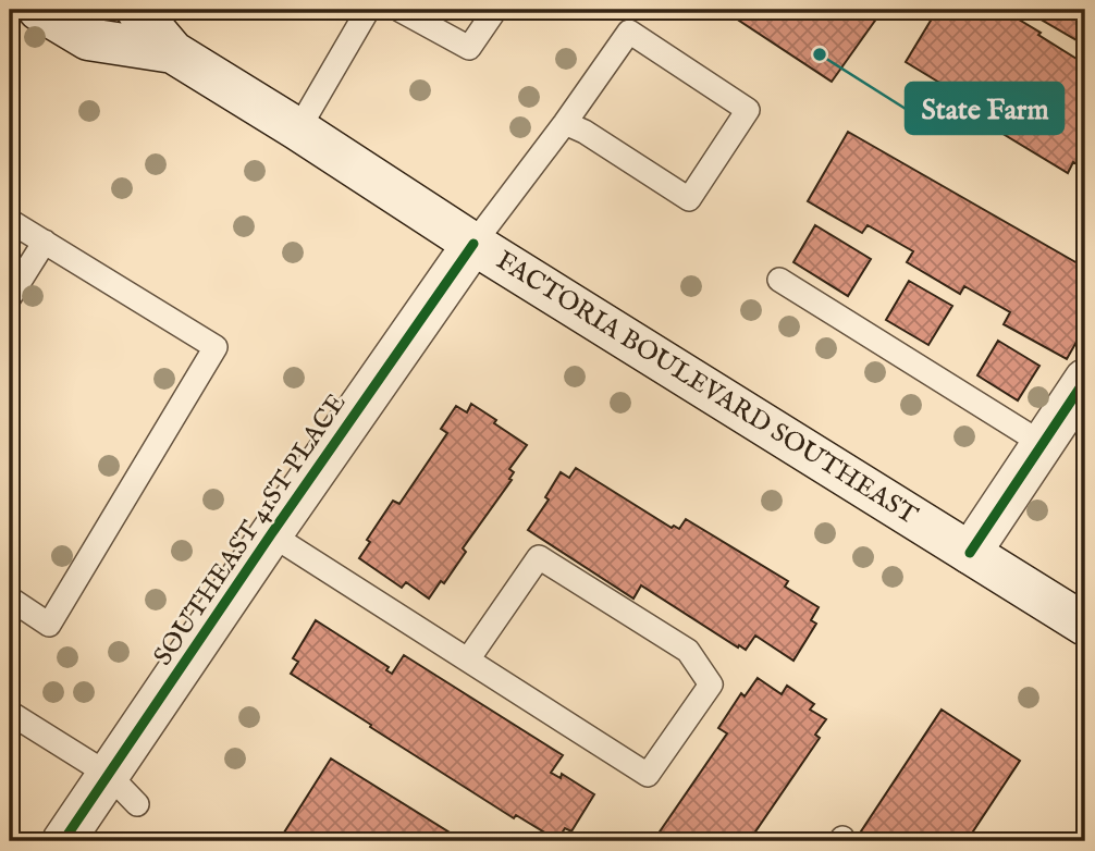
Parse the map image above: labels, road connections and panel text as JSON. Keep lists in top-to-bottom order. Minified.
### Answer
{"streets":{"main road":["FACTORIA BOULEVARD SOUTHEAST","SOUTHEAST 41ST PLACE"]},"crossings":[["FACTORIA BOULEVARD SOUTHEAST","SOUTHEAST 41ST PLACE"]],"places":["State Farm"]}
